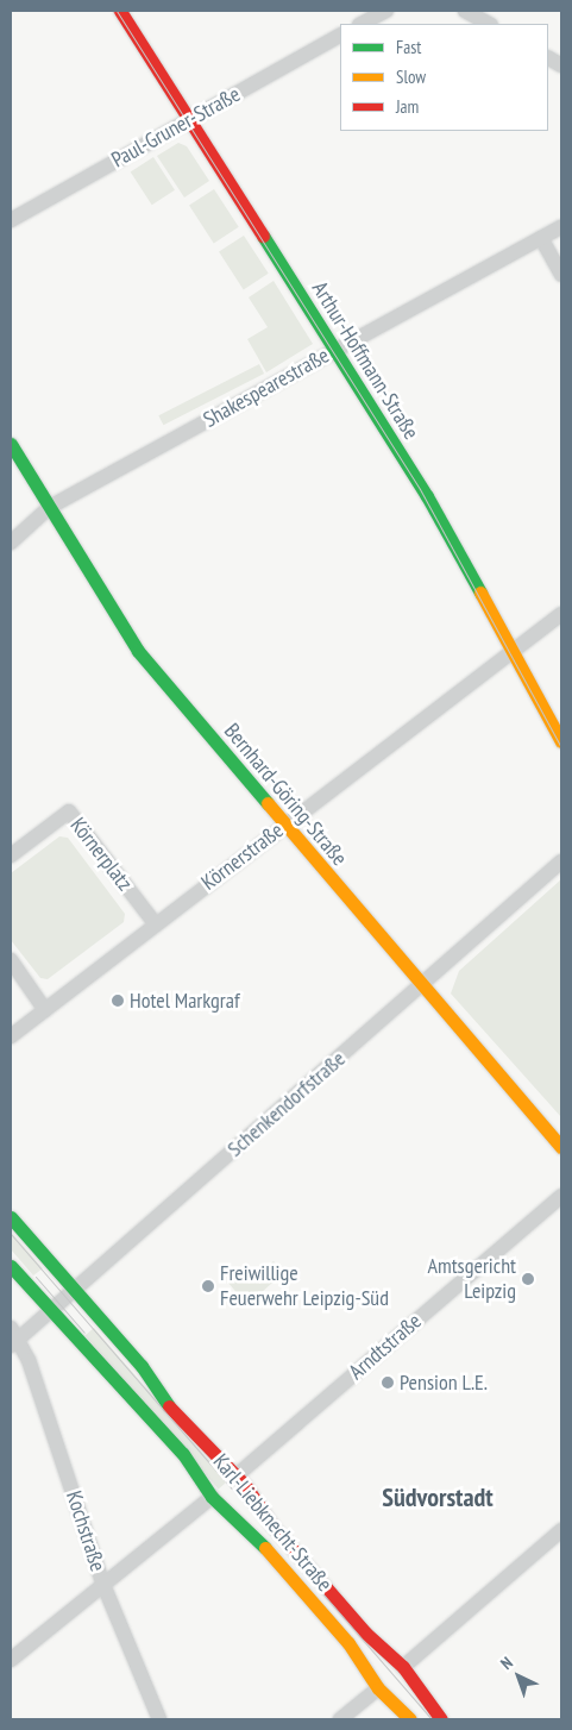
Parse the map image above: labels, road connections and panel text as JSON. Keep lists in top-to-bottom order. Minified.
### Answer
{"streets":{"street":["Paul-Gruner-Straße","Arthur-Hoffmann-Straße","Shakespearestraße","Bernhard-Göring-Straße","Körnerplatz","Körnerstraße","Schenkendorfstraße","Arndtstraße","Karl-Liebknecht-Straße","Kochstraße"]},"crossings":[["Paul-Gruner-Straße","Arthur-Hoffmann-Straße"],["Arthur-Hoffmann-Straße","Shakespearestraße"],["Arthur-Hoffmann-Straße","Körnerstraße"],["Shakespearestraße","Bernhard-Göring-Straße"],["Bernhard-Göring-Straße","Körnerstraße"],["Bernhard-Göring-Straße","Schenkendorfstraße"],["Körnerplatz","Körnerstraße"],["Schenkendorfstraße","Karl-Liebknecht-Straße"],["Schenkendorfstraße","Kochstraße"],["Arndtstraße","Karl-Liebknecht-Straße"]],"districts":["Südvorstadt"],"places":["Hotel Markgraf","Amtsgericht Leipzig","Freiwillige Feuerwehr Leipzig-Süd","Pension L.E."],"legend":["Fast","Slow","Jam"],"north":"top left"}
